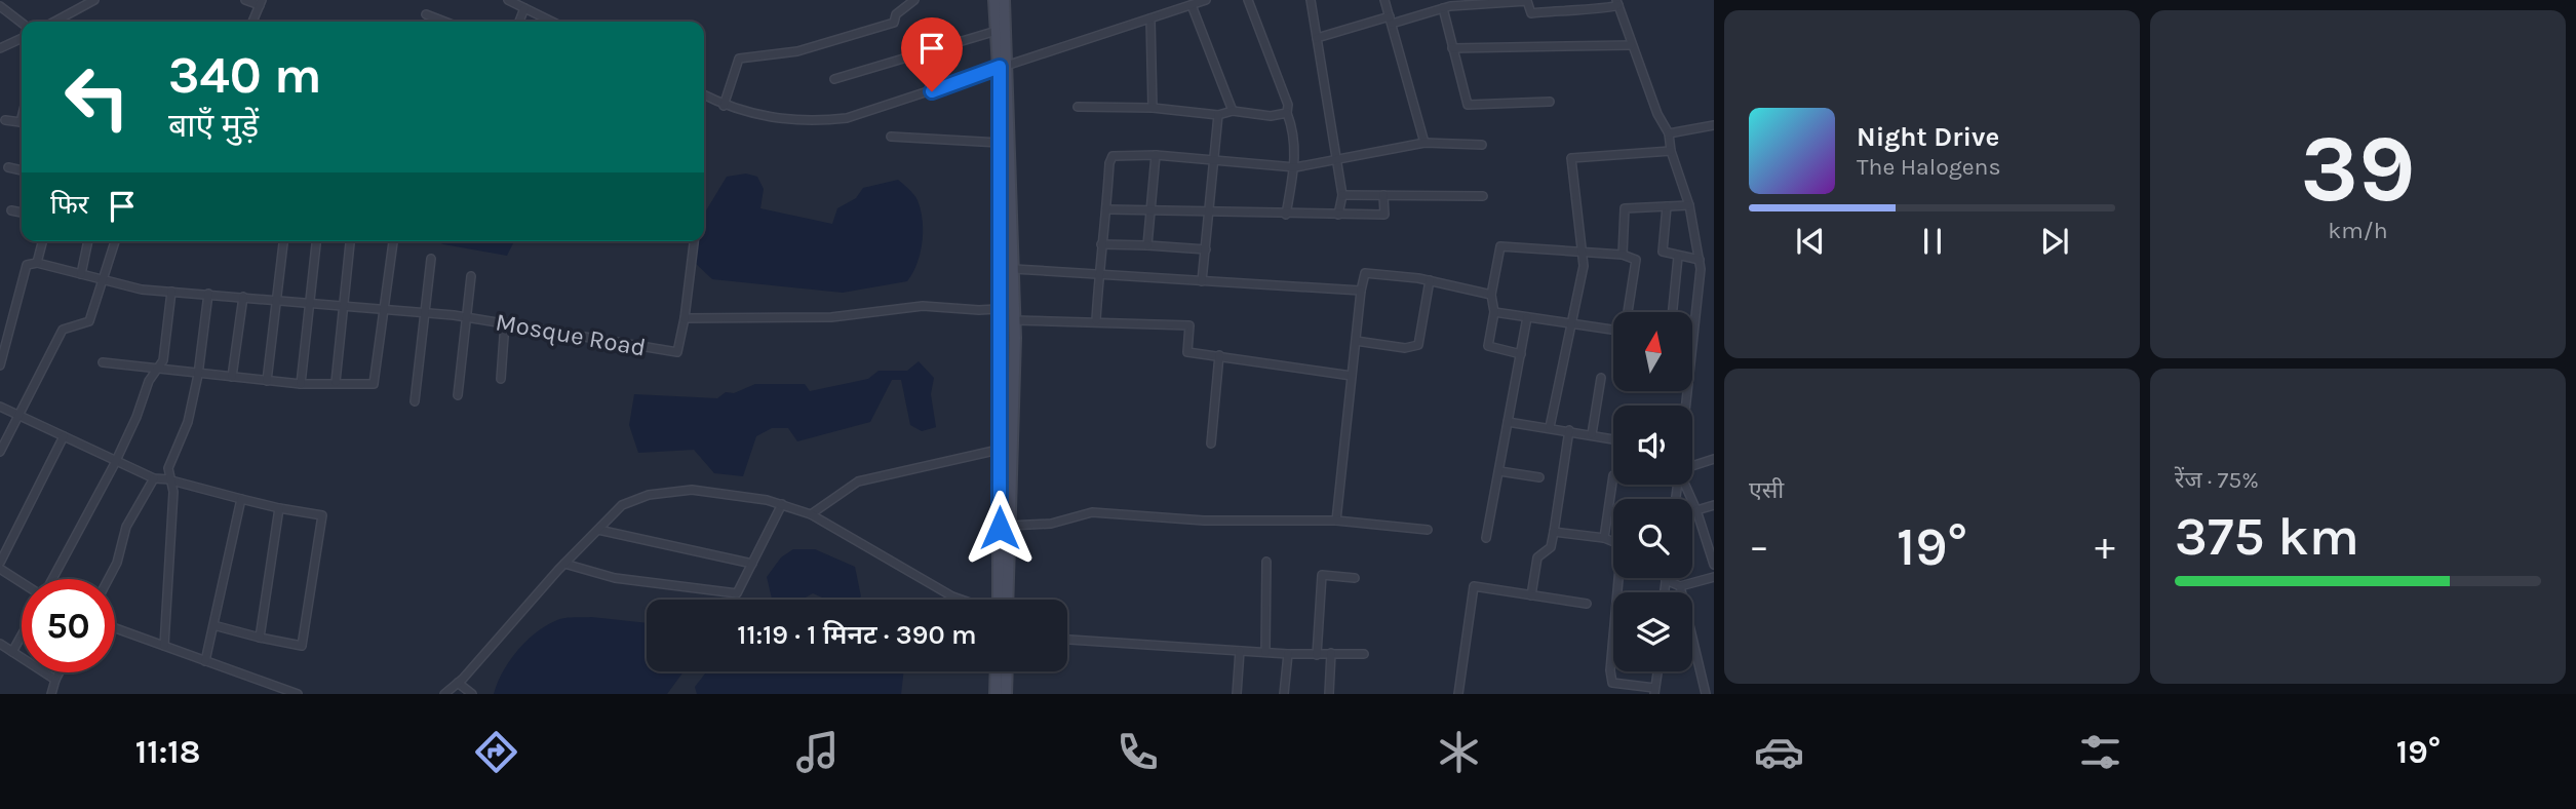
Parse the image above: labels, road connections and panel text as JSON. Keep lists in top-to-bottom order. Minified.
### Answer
{"streets":{"street":["Mosque Road"]},"north":"top","page":{"tile":[["39","km/h"],"एसी",["रेंज · 75%","375 km"]],"turn":["340 m","बाएँ मुड़ें"],"song":["Night Drive","The Halogens"],"then":"फिर","heat":["−","19°","+"],"limit":"50","trip":"11:19 · 1 मिनट · 390 m","tabs":["11:18","19°"]}}
